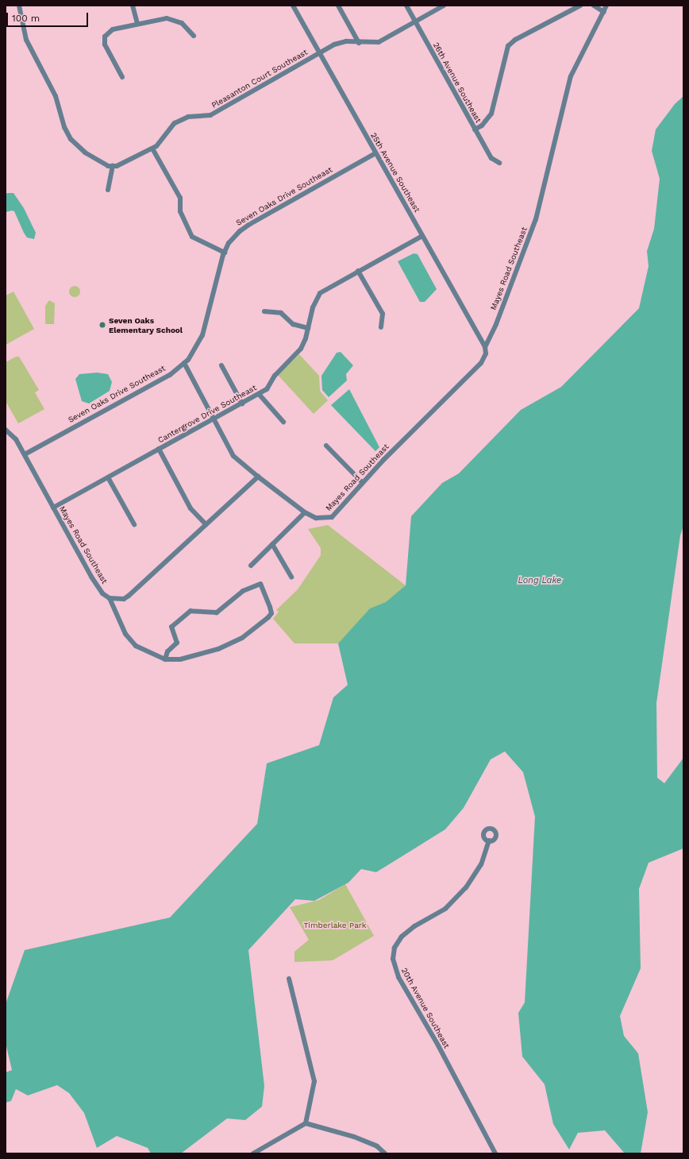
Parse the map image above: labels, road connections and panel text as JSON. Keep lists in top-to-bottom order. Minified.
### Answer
{"streets":{"street":["Pleasanton Court Southeast","26th Avenue Southeast","25th Avenue Southeast","Seven Oaks Drive Southeast","Mayes Road Southeast","Cantergrove Drive Southeast","20th Avenue Southeast"]},"crossings":[["Pleasanton Court Southeast","26th Avenue Southeast"],["Pleasanton Court Southeast","25th Avenue Southeast"],["25th Avenue Southeast","Seven Oaks Drive Southeast"],["25th Avenue Southeast","Mayes Road Southeast"],["25th Avenue Southeast","Cantergrove Drive Southeast"],["Seven Oaks Drive Southeast","Mayes Road Southeast"],["Mayes Road Southeast","Cantergrove Drive Southeast"]],"water":["Long Lake"],"parks":["Timberlake Park"],"places":["Seven Oaks Elementary School"],"scale_bar":"100 m"}
